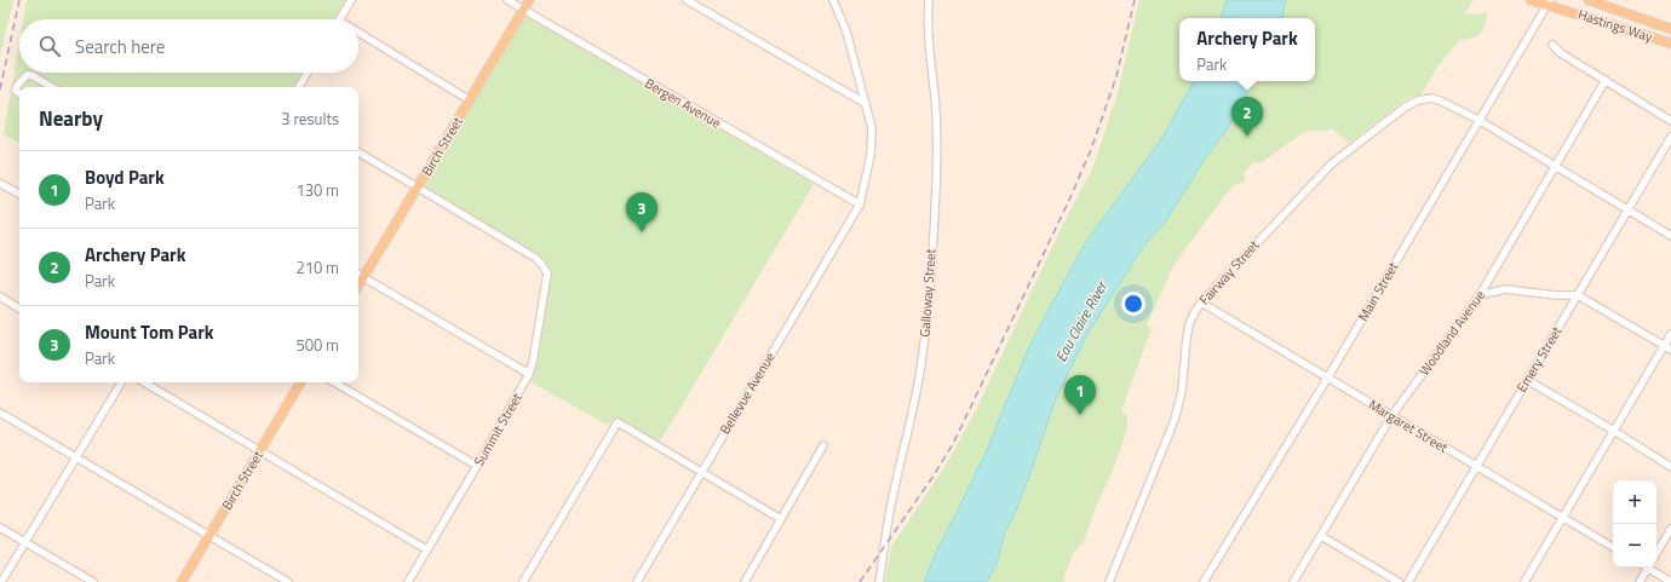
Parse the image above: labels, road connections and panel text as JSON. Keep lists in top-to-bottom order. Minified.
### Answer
{"streets":{"main road":["Hastings Way","Birch Street"],"street":["Bergen Avenue","Fairway Street","Main Street","Galloway Street","Woodland Avenue","Emery Street","Bellevue Avenue","Margaret Street","Summit Street"]},"crossings":[["Hastings Way","Main Street"],["Bergen Avenue","Birch Street"],["Bergen Avenue","Bellevue Avenue"],["Birch Street","Summit Street"],["Fairway Street","Main Street"],["Fairway Street","Margaret Street"],["Main Street","Margaret Street"],["Woodland Avenue","Margaret Street"],["Emery Street","Margaret Street"]],"water":["Eau Claire River"],"page":{"popup":["Archery Park","Park"],"search":"Search here","heading":["Nearby","3 results"],"pins":["2","3","1"],"list":[{"mark":"1","name":"Boyd Park","note":"Park","value":"130 m"},{"mark":"2","name":"Archery Park","note":"Park","value":"210 m"},{"mark":"3","name":"Mount Tom Park","note":"Park","value":"500 m"}],"map_buttons":["+","−"]}}
